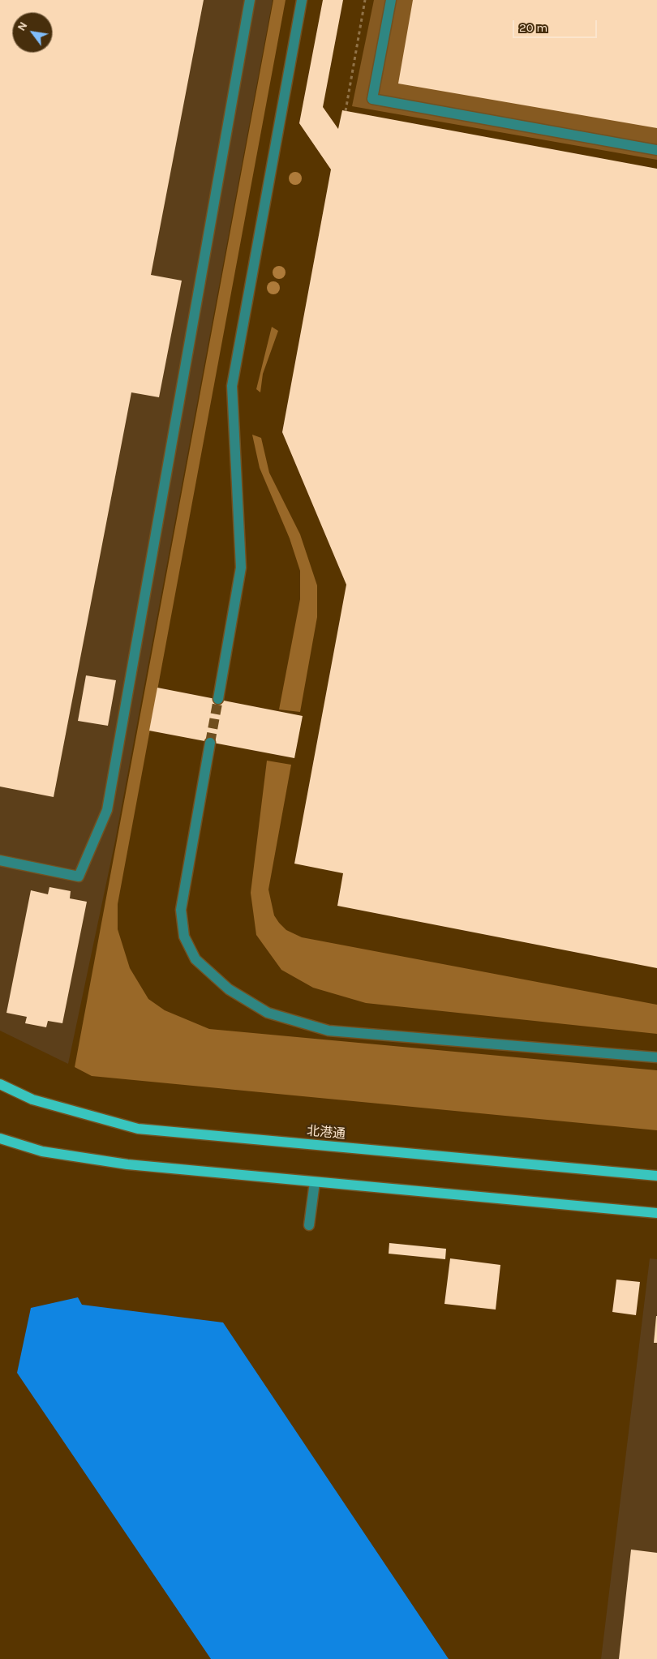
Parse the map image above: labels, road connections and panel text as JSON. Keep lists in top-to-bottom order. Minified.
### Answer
{"streets":{"main road":["北港通"]},"scale_bar":"20 m","north":"top left"}
